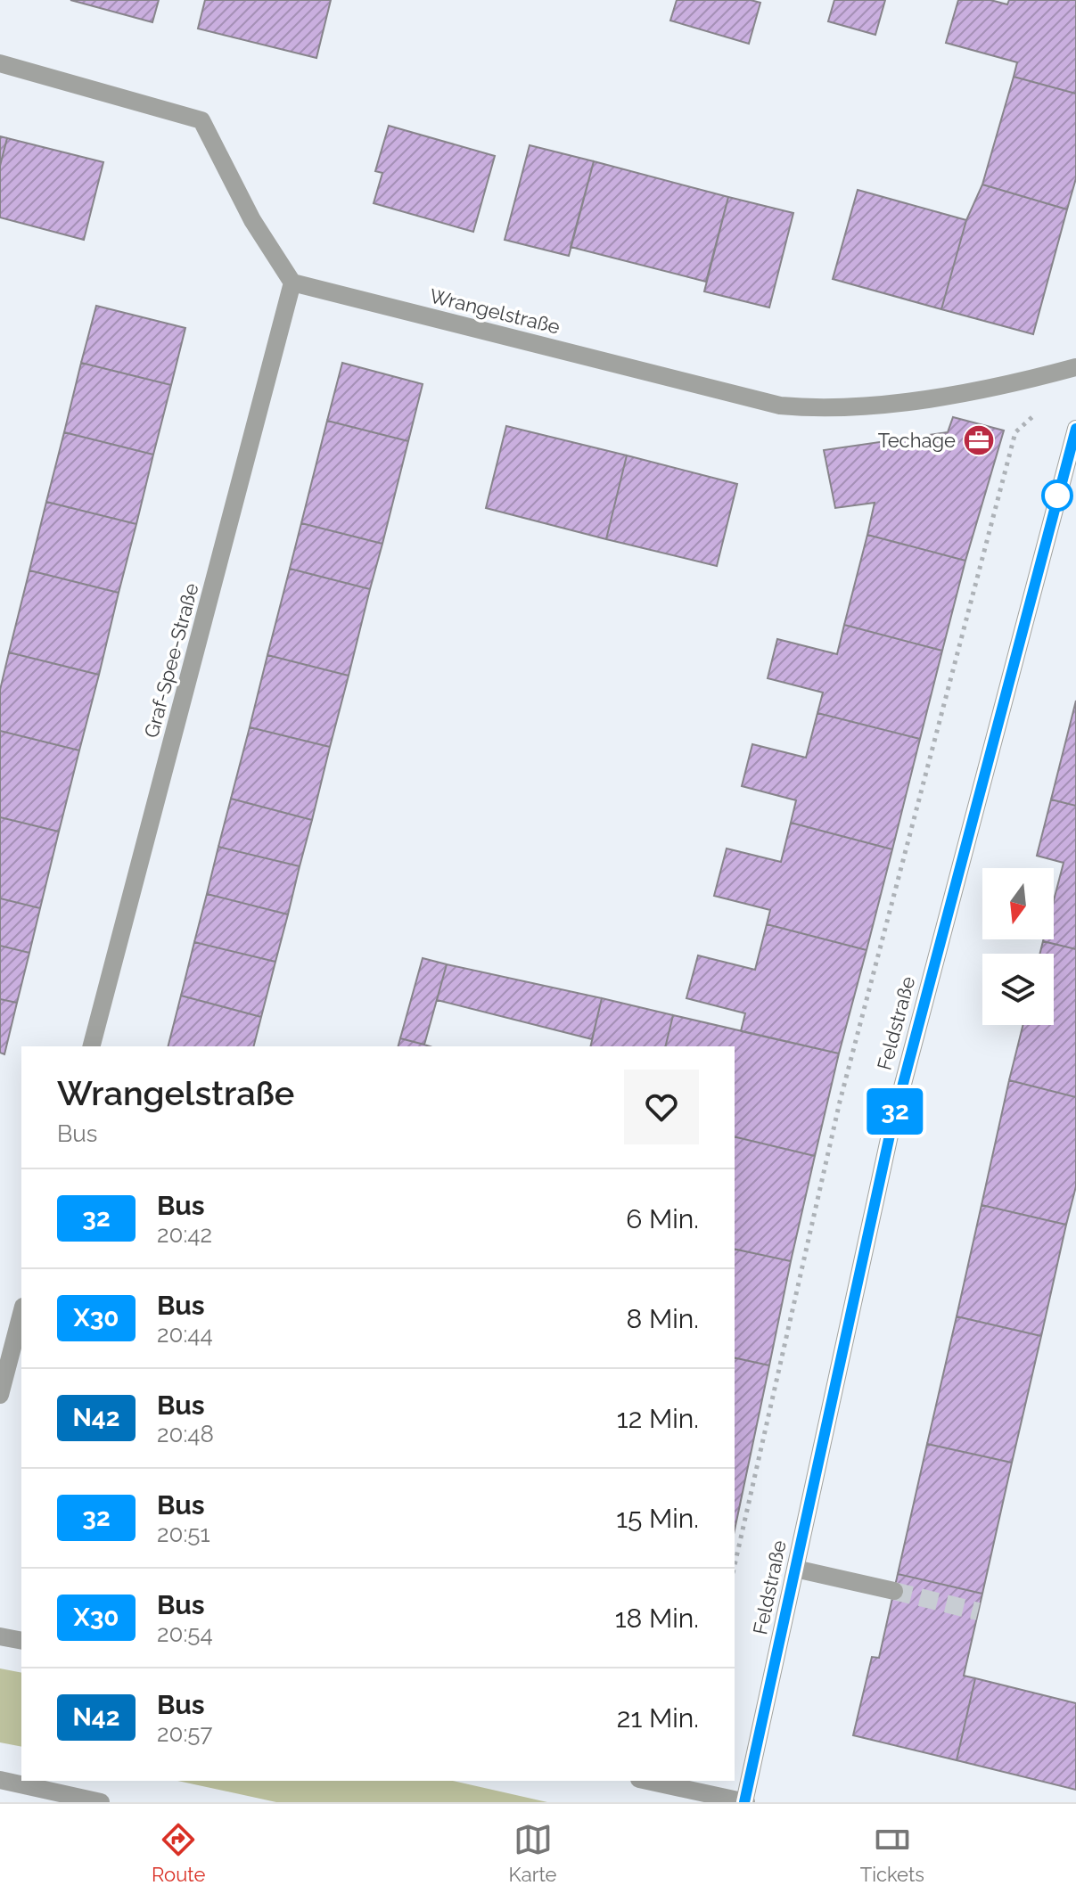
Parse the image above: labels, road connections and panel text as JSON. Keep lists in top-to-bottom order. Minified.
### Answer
{"streets":{"street":["Wrangelstraße","Graf-Spee-Straße","Feldstraße"]},"crossings":[["Wrangelstraße","Graf-Spee-Straße"]],"places":{"office":["Techage"]},"lines":["bus line 32"],"north":"bottom","page":{"on_map":"32","heading":["Wrangelstraße","Bus"],"list":[{"mark":"32","name":"Bus","note":"20:42","value":"6 Min."},{"mark":"X30","name":"Bus","note":"20:44","value":"8 Min."},{"mark":"N42","name":"Bus","note":"20:48","value":"12 Min."},{"mark":"32","name":"Bus","note":"20:51","value":"15 Min."},{"mark":"X30","name":"Bus","note":"20:54","value":"18 Min."},{"mark":"N42","name":"Bus","note":"20:57","value":"21 Min."}],"tabs":["Route","Karte","Tickets"]}}
